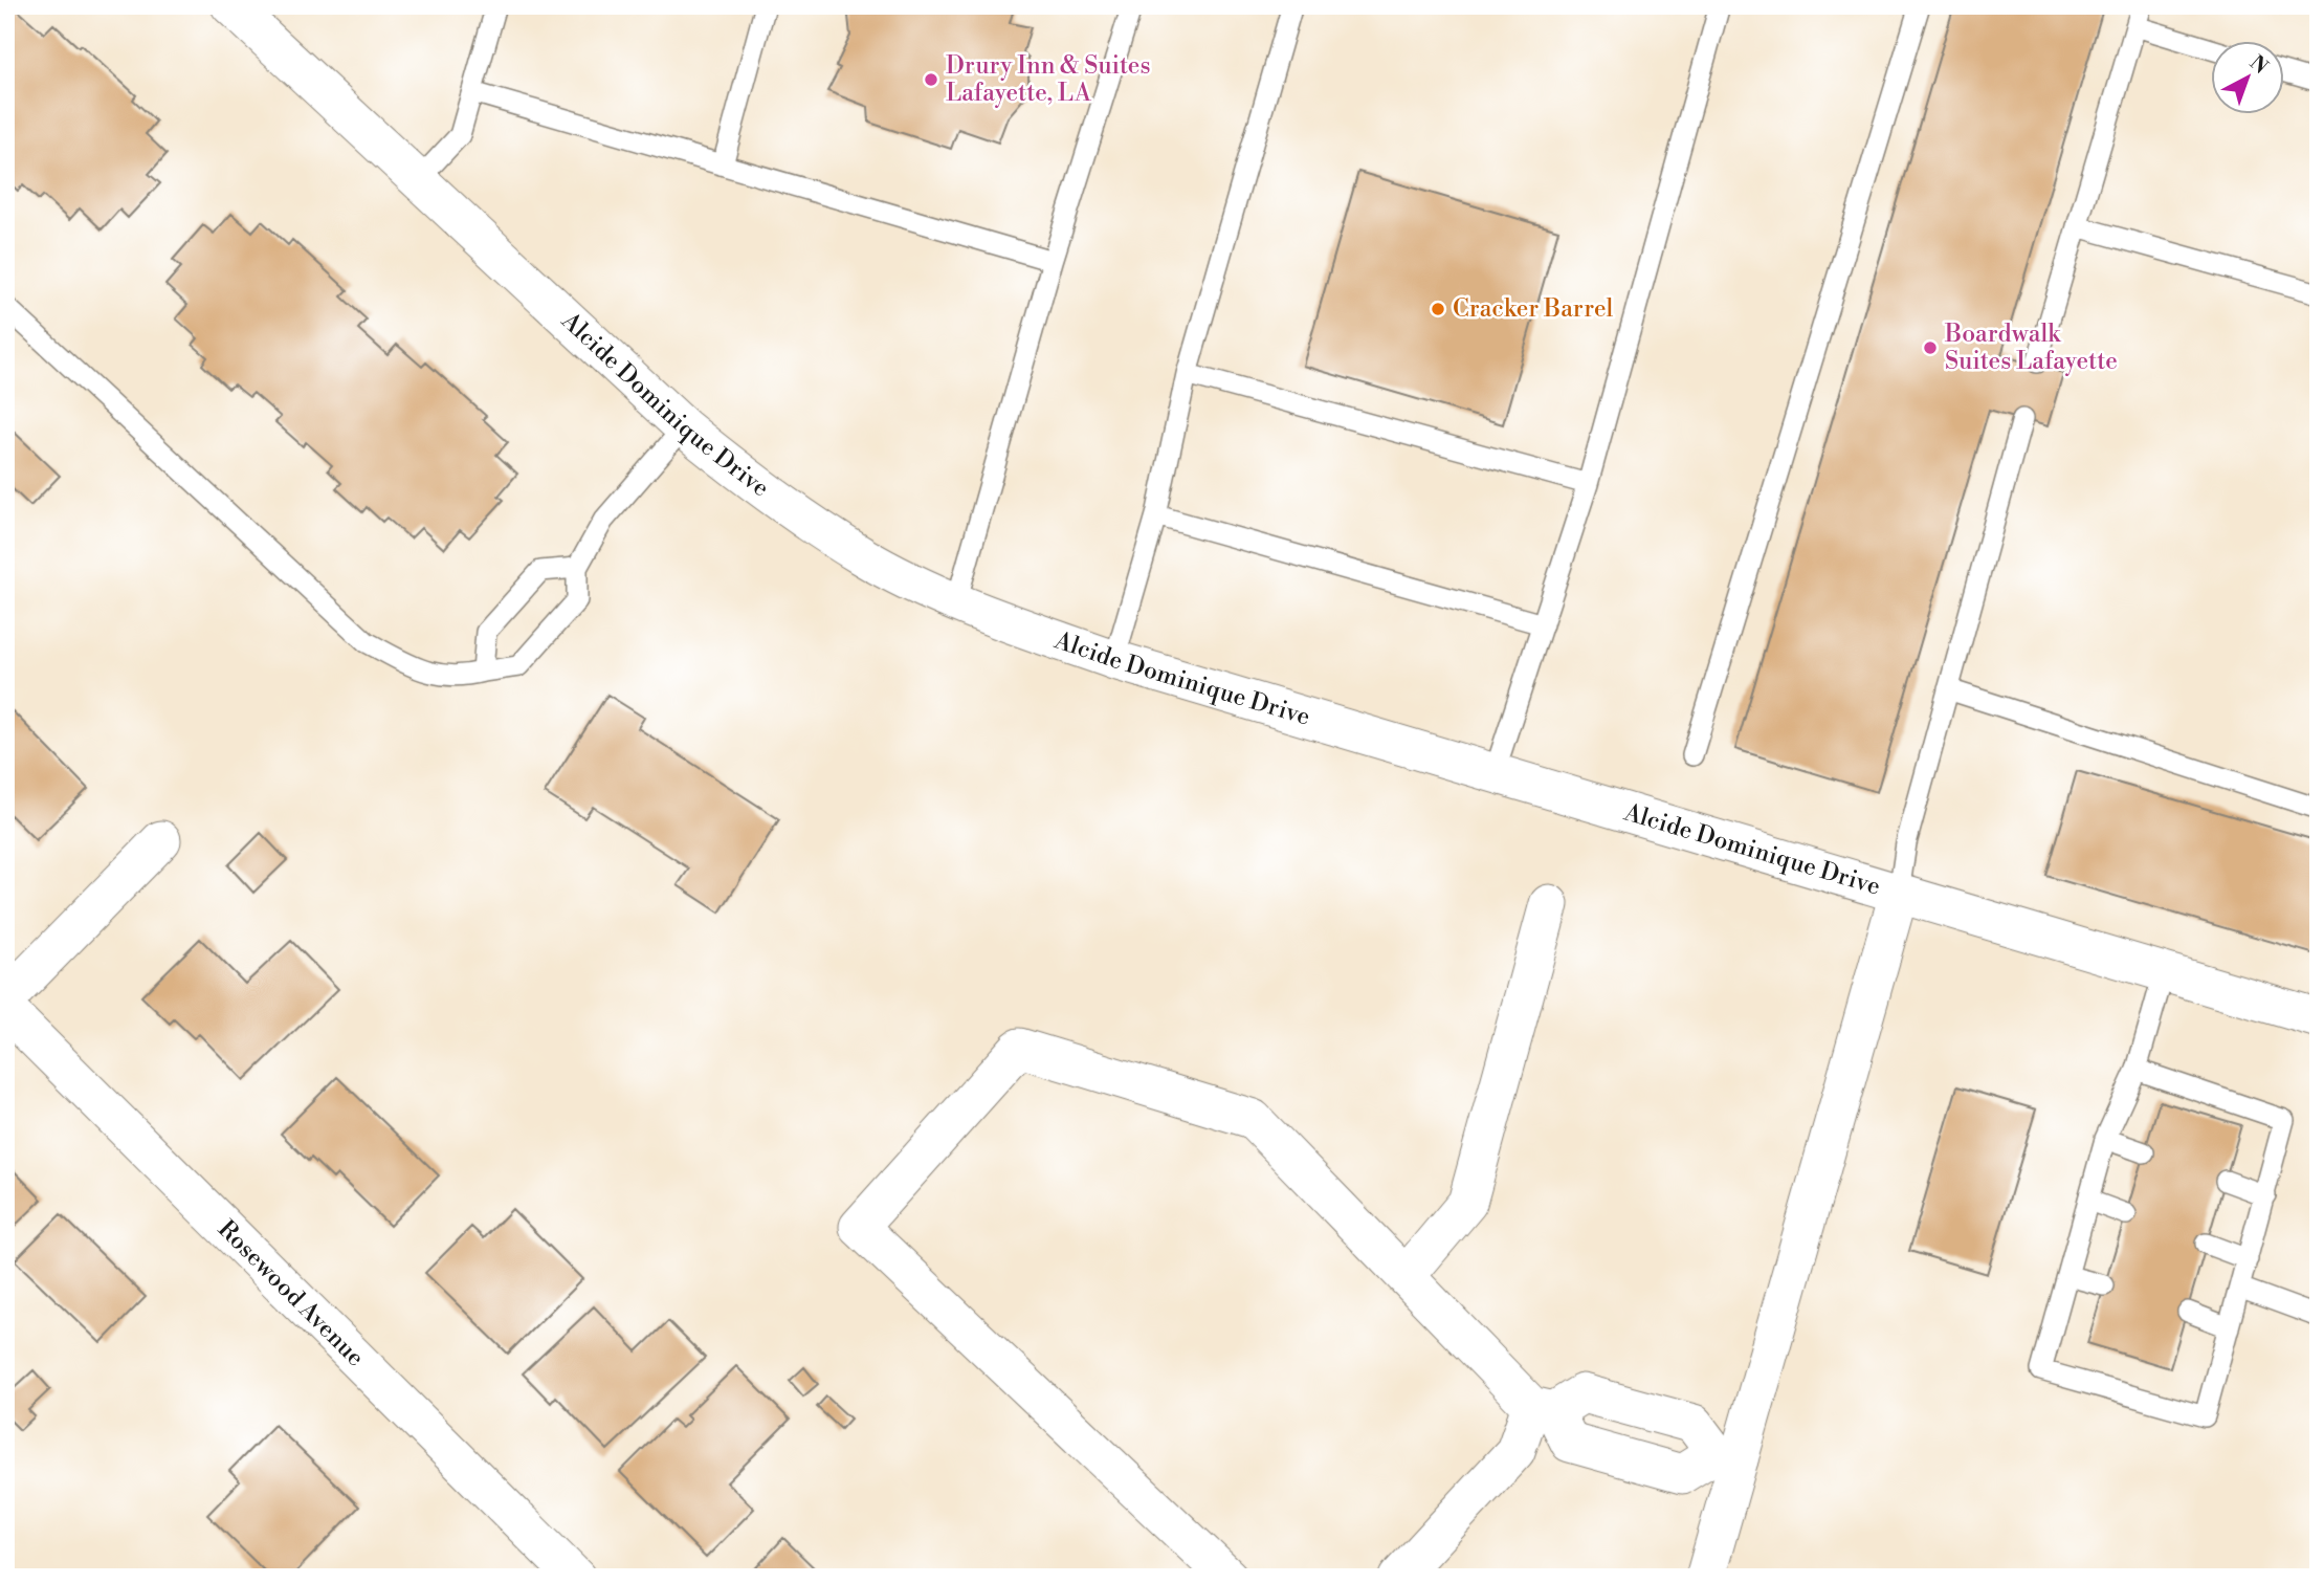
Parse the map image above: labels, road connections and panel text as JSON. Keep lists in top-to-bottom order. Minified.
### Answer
{"streets":{"street":["Alcide Dominique Drive","Rosewood Avenue"]},"places":["Drury Inn & Suites Lafayette, LA","Cracker Barrel","Boardwalk Suites Lafayette"],"north":"top right"}
